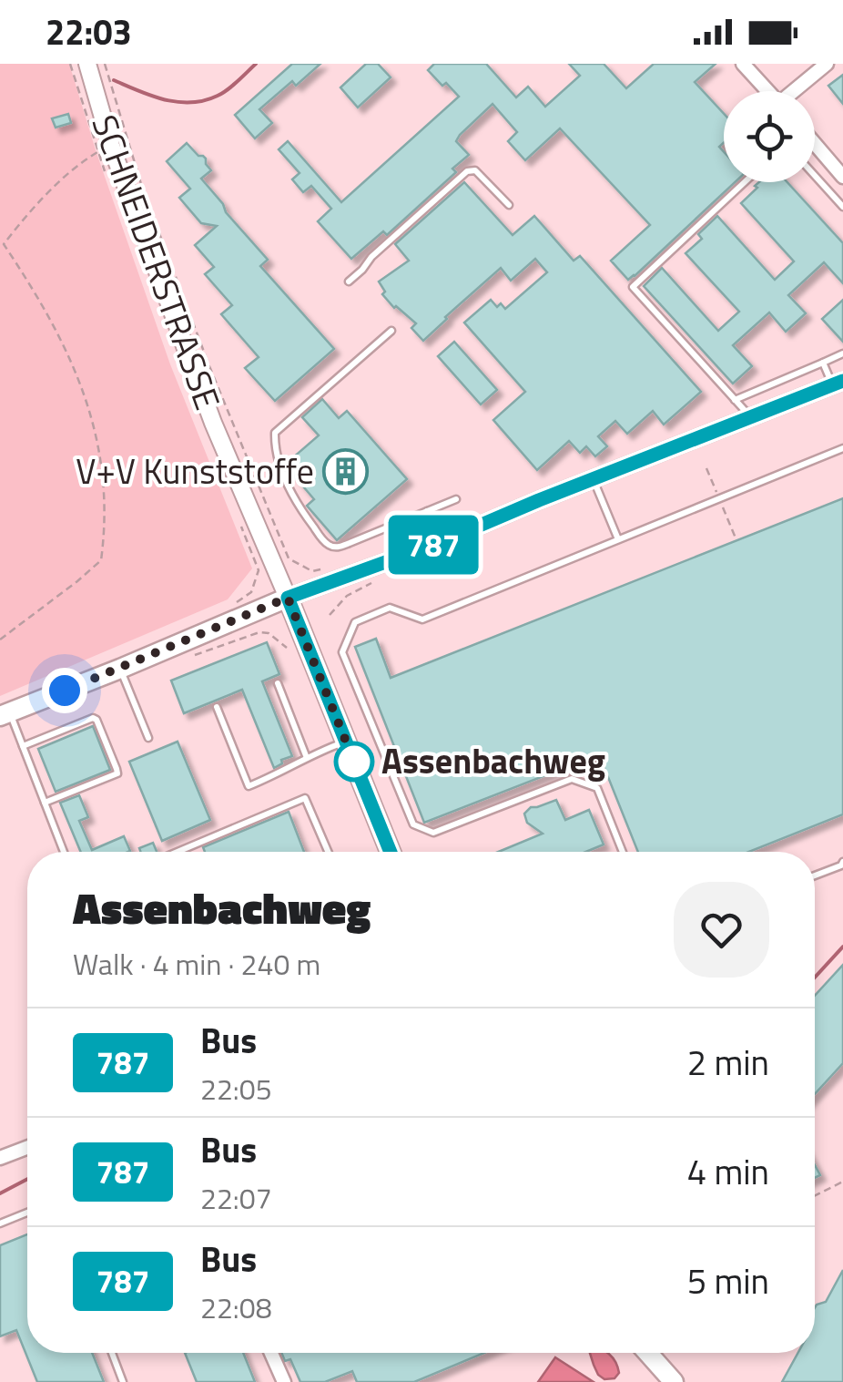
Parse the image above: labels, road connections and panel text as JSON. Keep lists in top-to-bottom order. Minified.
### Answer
{"streets":{"main road":["SCHNEIDERSTRASSE"]},"places":{"building":["V+V Kunststoffe"],"other":["Assenbachweg"]},"lines":["bus line 787"],"page":{"status":"22:03","on_map":"787","heading":["Assenbachweg","Walk · 4 min · 240 m"],"list":[{"mark":"787","name":"Bus","note":"22:05","value":"2 min"},{"mark":"787","name":"Bus","note":"22:07","value":"4 min"},{"mark":"787","name":"Bus","note":"22:08","value":"5 min"}]}}
